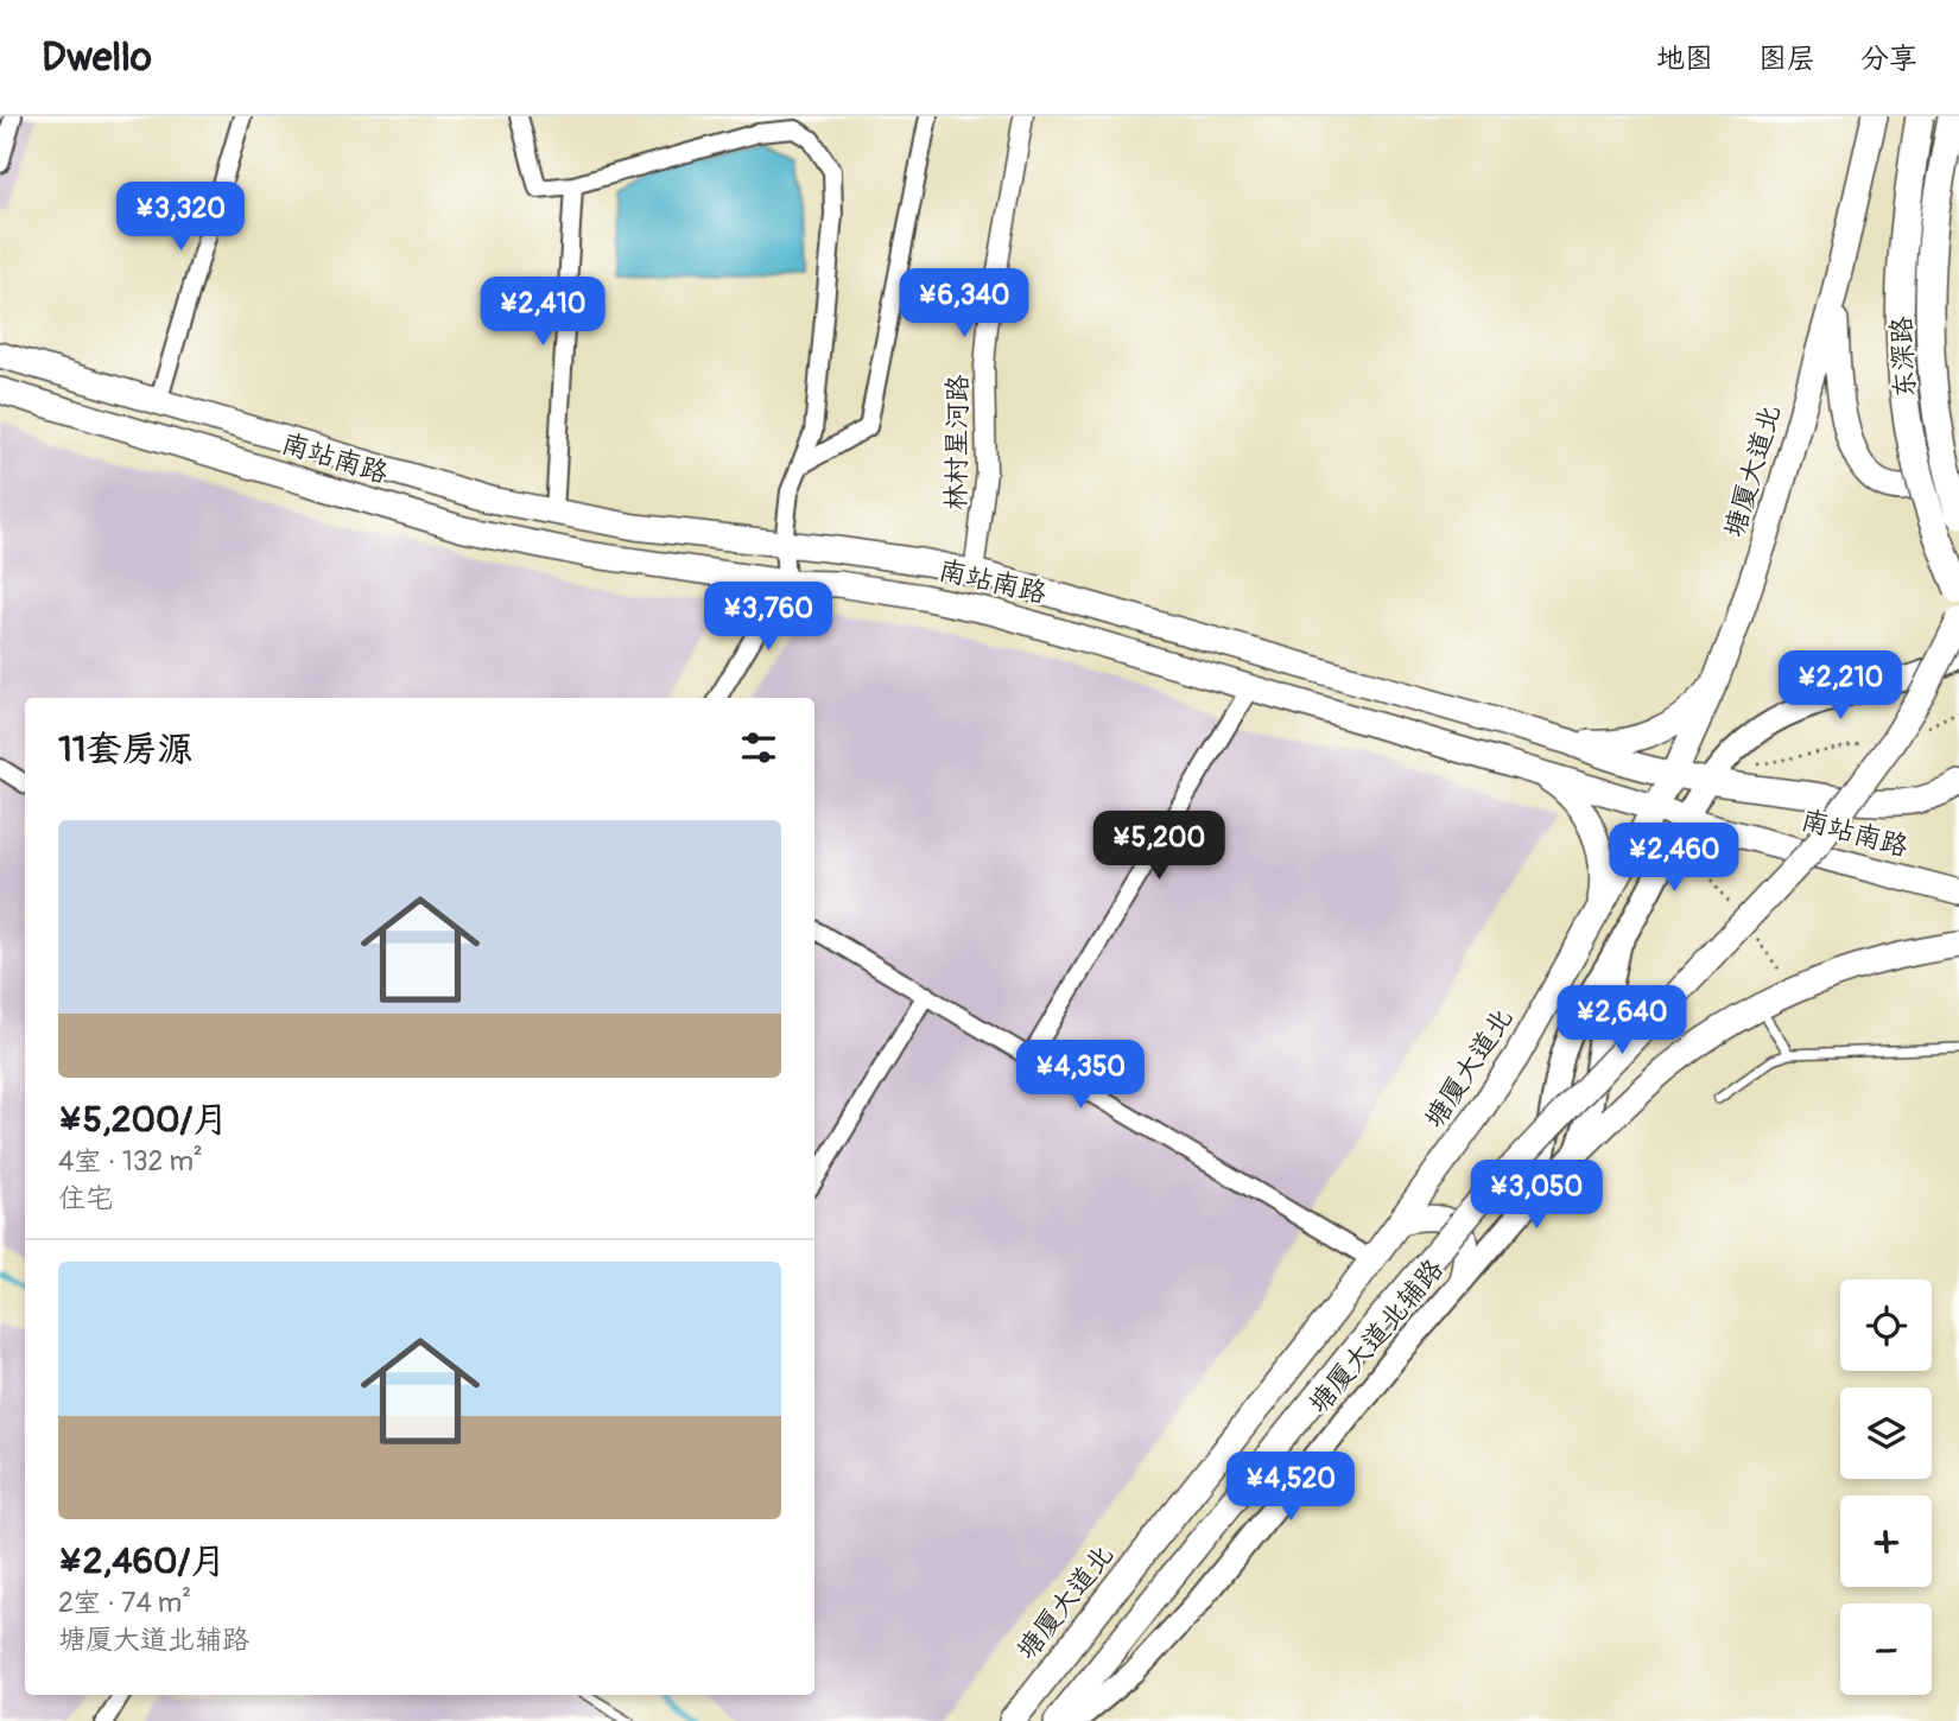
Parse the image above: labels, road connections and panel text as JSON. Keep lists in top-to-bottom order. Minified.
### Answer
{"streets":{"highway":["东深路"],"main road":["南站南路","塘厦大道北","塘厦大道北辅路"],"street":["林村星河路"]},"crossings":[["林村星河路","南站南路"],["南站南路","塘厦大道北"],["南站南路","塘厦大道北辅路"]],"page":{"header":"Dwello","nav":["地图","图层","分享"],"price":["¥3,320","¥6,340","¥2,410","¥3,760","¥2,210","¥5,200","¥2,460","¥2,640","¥4,350","¥3,050","¥4,520"],"heading":"11套房源","list":[{"name":"¥5,200/月","note":"4室 · 132 m² · 住宅"},{"name":"¥2,460/月","note":"2室 · 74 m² · 塘厦大道北辅路"}],"map_buttons":["+","−"]}}
